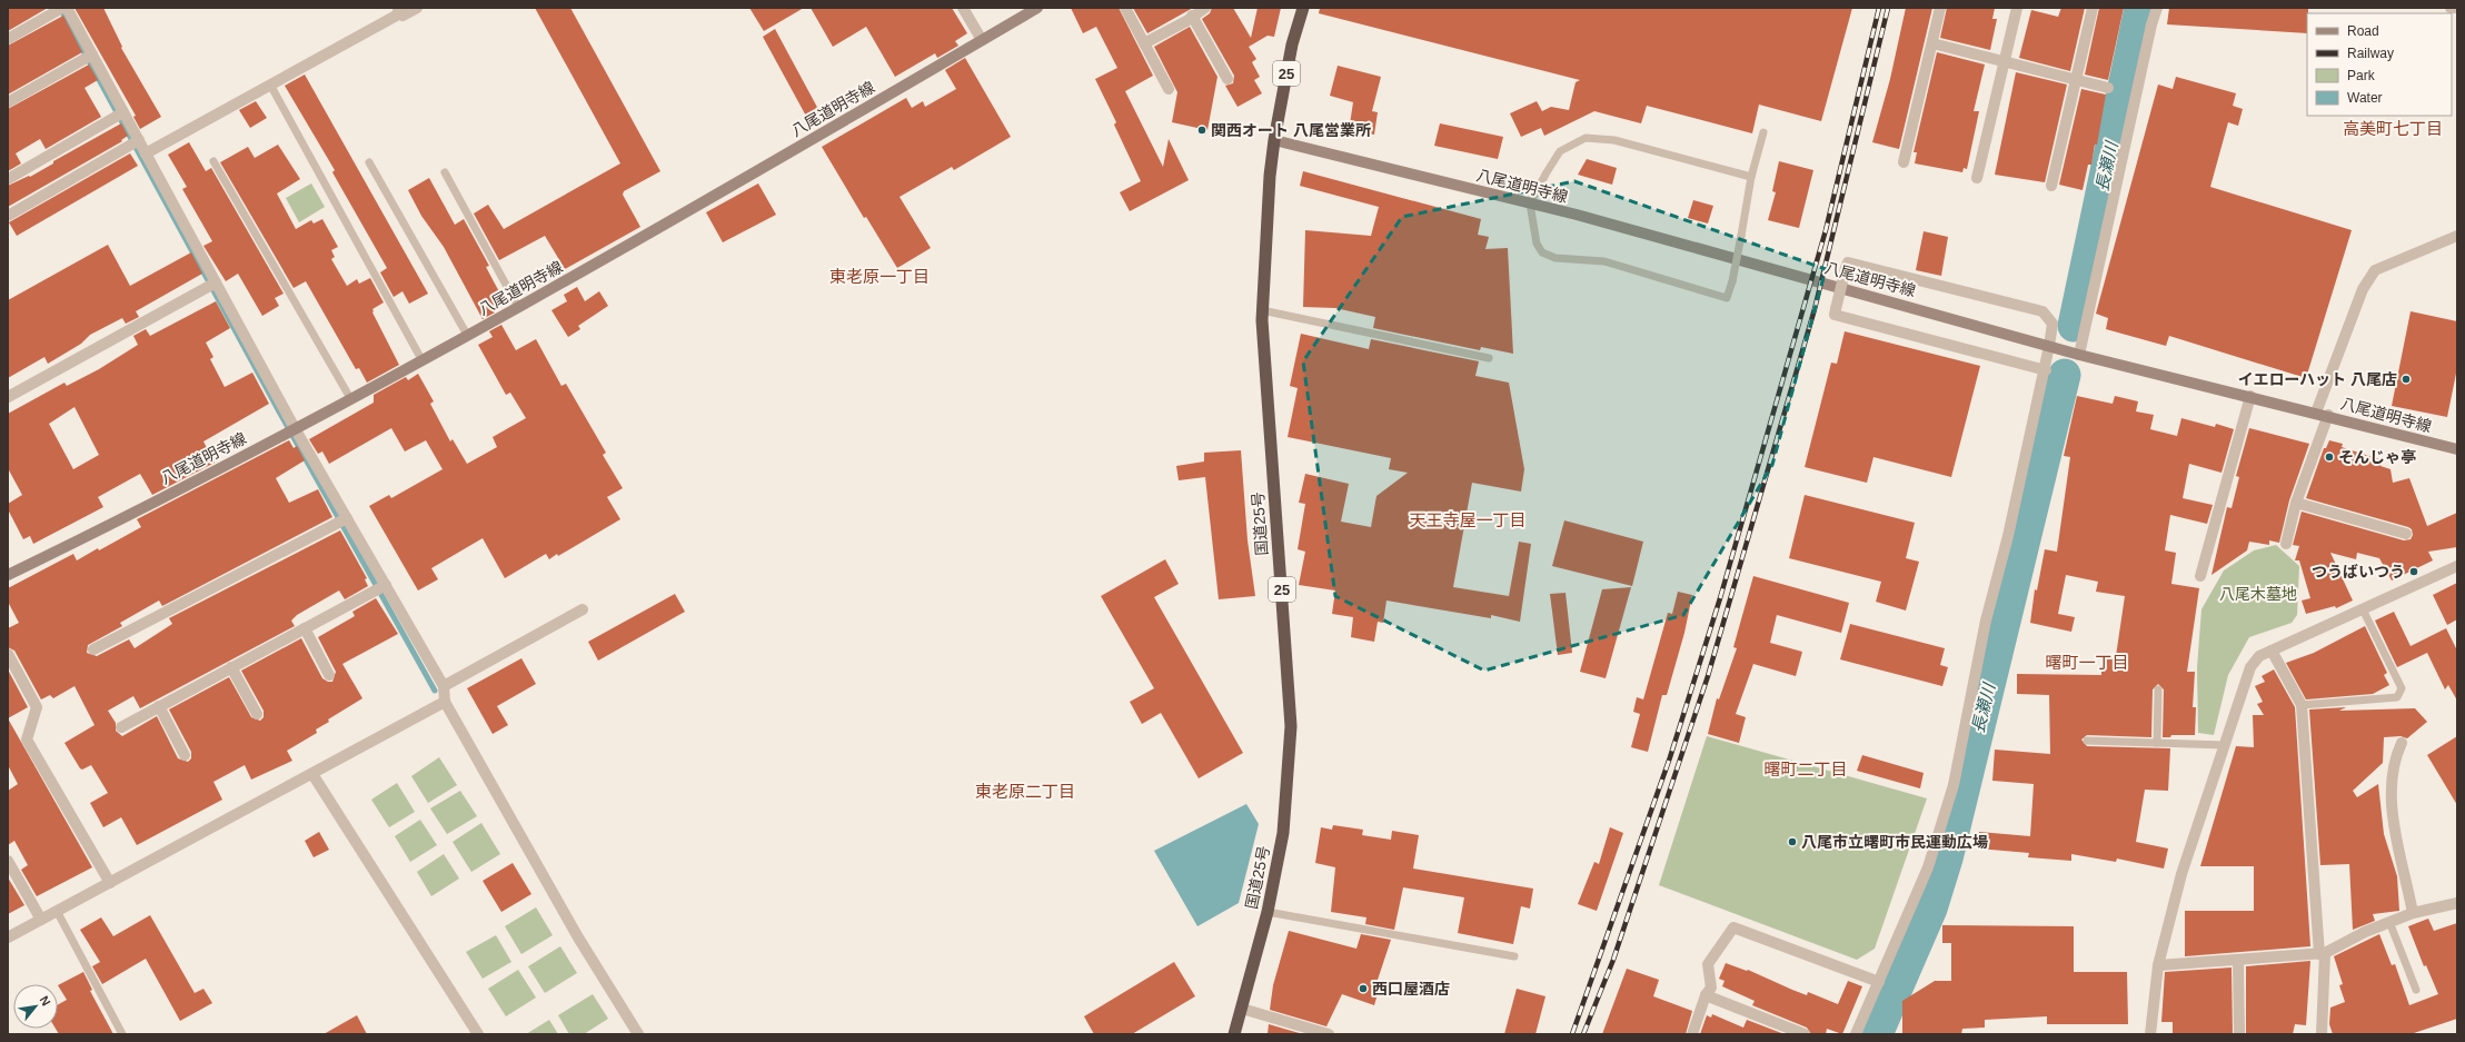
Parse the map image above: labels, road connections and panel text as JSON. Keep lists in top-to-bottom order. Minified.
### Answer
{"streets":{"highway":["25","国道25号"],"main road":["八尾道明寺線"]},"crossings":[["八尾道明寺線","国道25号"]],"districts":["高美町七丁目","東老原一丁目","天王寺屋一丁目","曙町一丁目","曙町二丁目","東老原二丁目"],"water":["長瀬川"],"parks":["八尾木墓地"],"places":["関西オート 八尾営業所","イエローハット 八尾店","そんじゃ亭","つうばいつう","八尾市立曙町市民運動広場","西口屋酒店"],"legend":["Road","Railway","Park","Water"],"north":"top right"}
